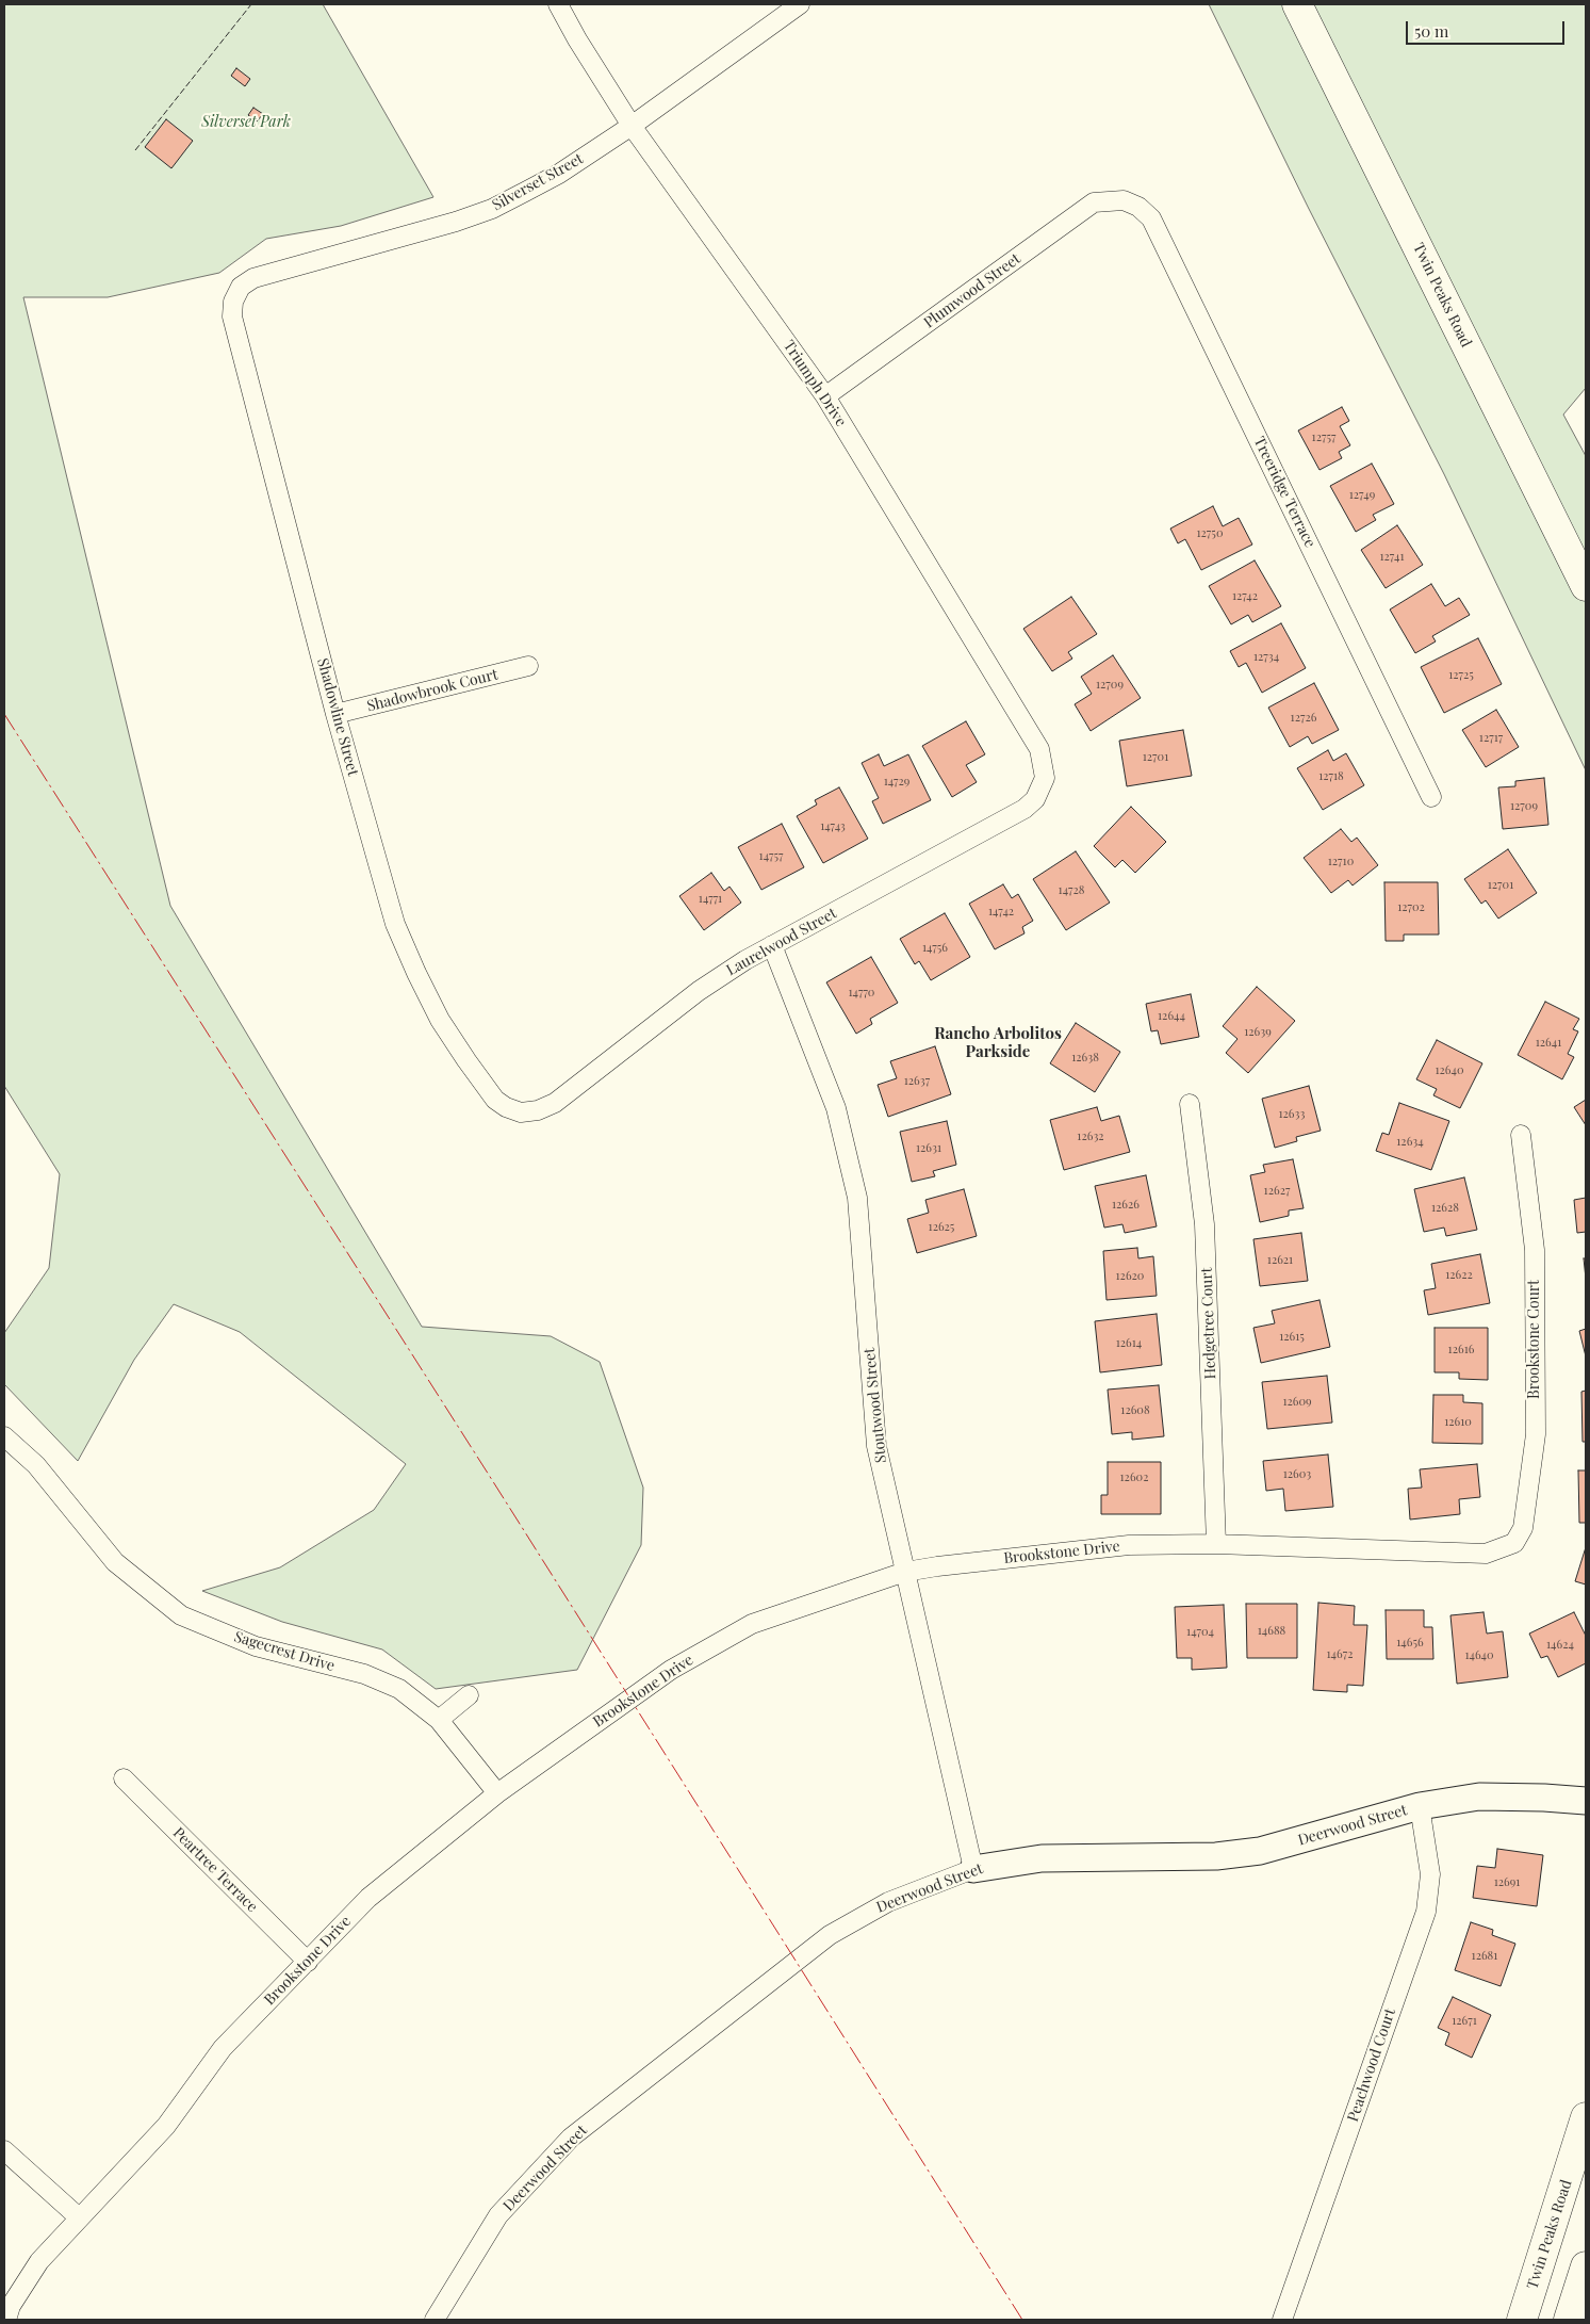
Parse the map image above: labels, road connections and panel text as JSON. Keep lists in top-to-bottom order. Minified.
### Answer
{"streets":{"main road":["Twin Peaks Road"],"street":["Silverset Street","Plumwood Street","Triumph Drive","Treeridge Terrace","Shadowbrook Court","Shadowline Street","Laurelwood Street","Hedgetree Court","Brookstone Court","Stoutwood Street","Brookstone Drive","Sagecrest Drive","Deerwood Street","Peartree Terrace","Peachwood Court"]},"crossings":[["Silverset Street","Triumph Drive"],["Silverset Street","Shadowline Street"],["Plumwood Street","Triumph Drive"],["Plumwood Street","Treeridge Terrace"],["Triumph Drive","Laurelwood Street"],["Shadowbrook Court","Shadowline Street"],["Shadowline Street","Laurelwood Street"],["Laurelwood Street","Stoutwood Street"],["Hedgetree Court","Brookstone Drive"],["Brookstone Court","Brookstone Drive"],["Stoutwood Street","Brookstone Drive"],["Stoutwood Street","Deerwood Street"],["Brookstone Drive","Sagecrest Drive"],["Brookstone Drive","Peartree Terrace"],["Deerwood Street","Peachwood Court"]],"districts":["Rancho Arbolitos Parkside"],"parks":["Silverset Park"],"house_numbers":["12757","12749","12750","12741","12742","12734","12725","12709","12726","12717","12701","12718","14729","12709","14743","14757","12710","12701","14728","14771","12702","14742","14756","14770","12644","12639","12641","12638","12640","12637","12633","12632","12634","12631","12627","12626","12628","12625","12621","12622","12620","12615","12614","12616","12609","12608","12610","12603","12602","14688","14704","14656","14624","14672","14640","12691","12681","12671"],"scale_bar":"50 m"}
